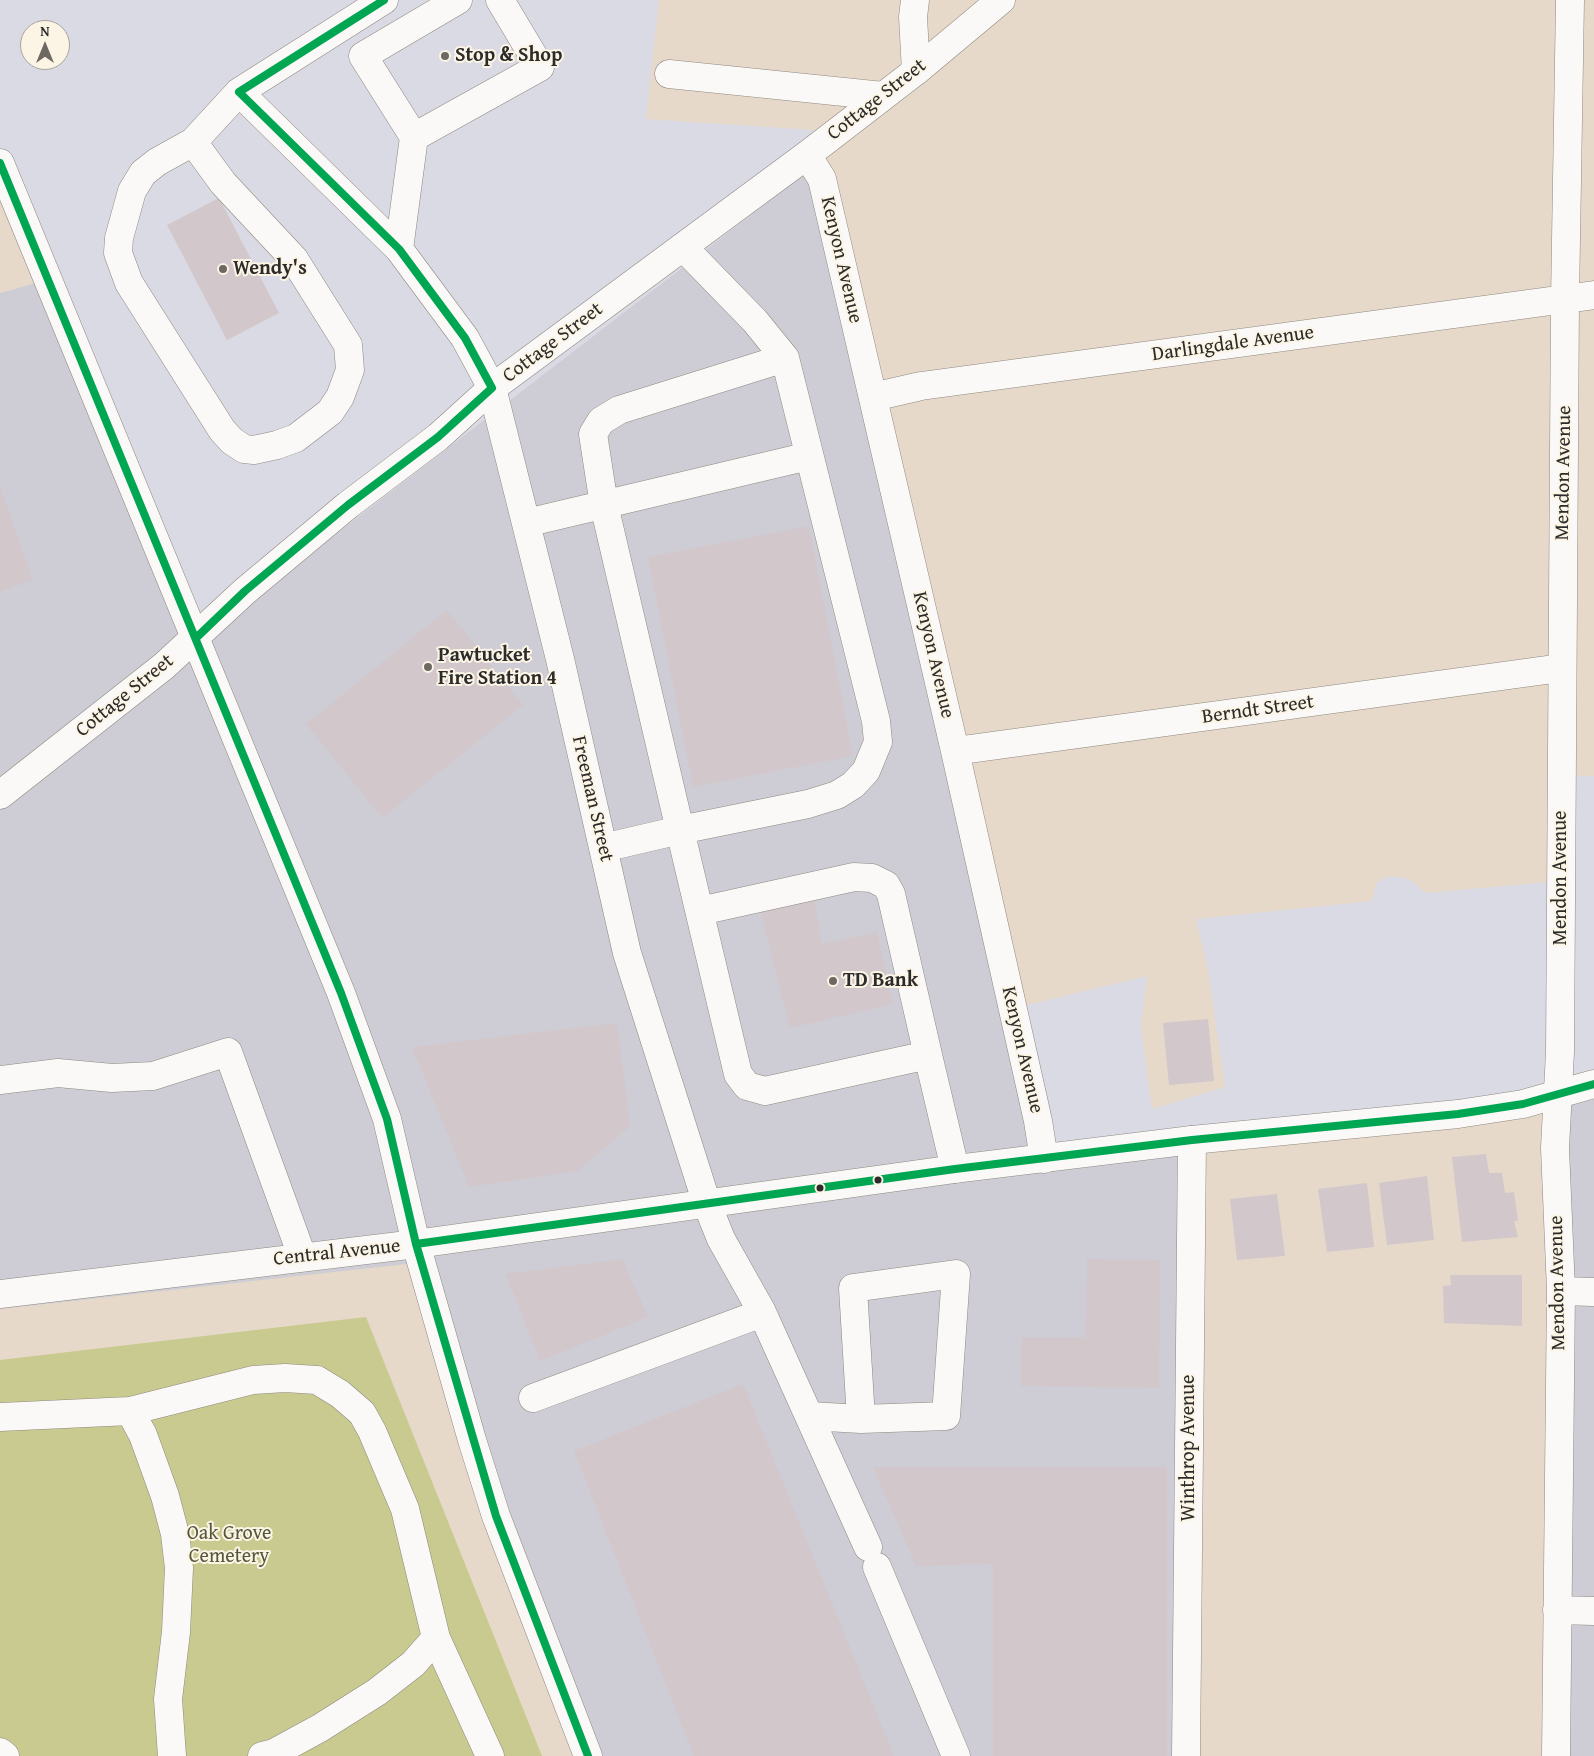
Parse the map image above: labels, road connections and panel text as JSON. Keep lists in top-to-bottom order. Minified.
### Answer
{"streets":{"street":["Cottage Street","Kenyon Avenue","Darlingdale Avenue","Mendon Avenue","Berndt Street","Freeman Street","Central Avenue","Winthrop Avenue"]},"crossings":[["Cottage Street","Kenyon Avenue"],["Cottage Street","Freeman Street"],["Kenyon Avenue","Darlingdale Avenue"],["Kenyon Avenue","Berndt Street"],["Kenyon Avenue","Central Avenue"],["Darlingdale Avenue","Mendon Avenue"],["Mendon Avenue","Berndt Street"],["Mendon Avenue","Central Avenue"],["Freeman Street","Central Avenue"],["Central Avenue","Winthrop Avenue"]],"parks":["Oak Grove Cemetery"],"places":["Stop & Shop","Wendy's","Pawtucket Fire Station 4","TD Bank"],"north":"top"}
